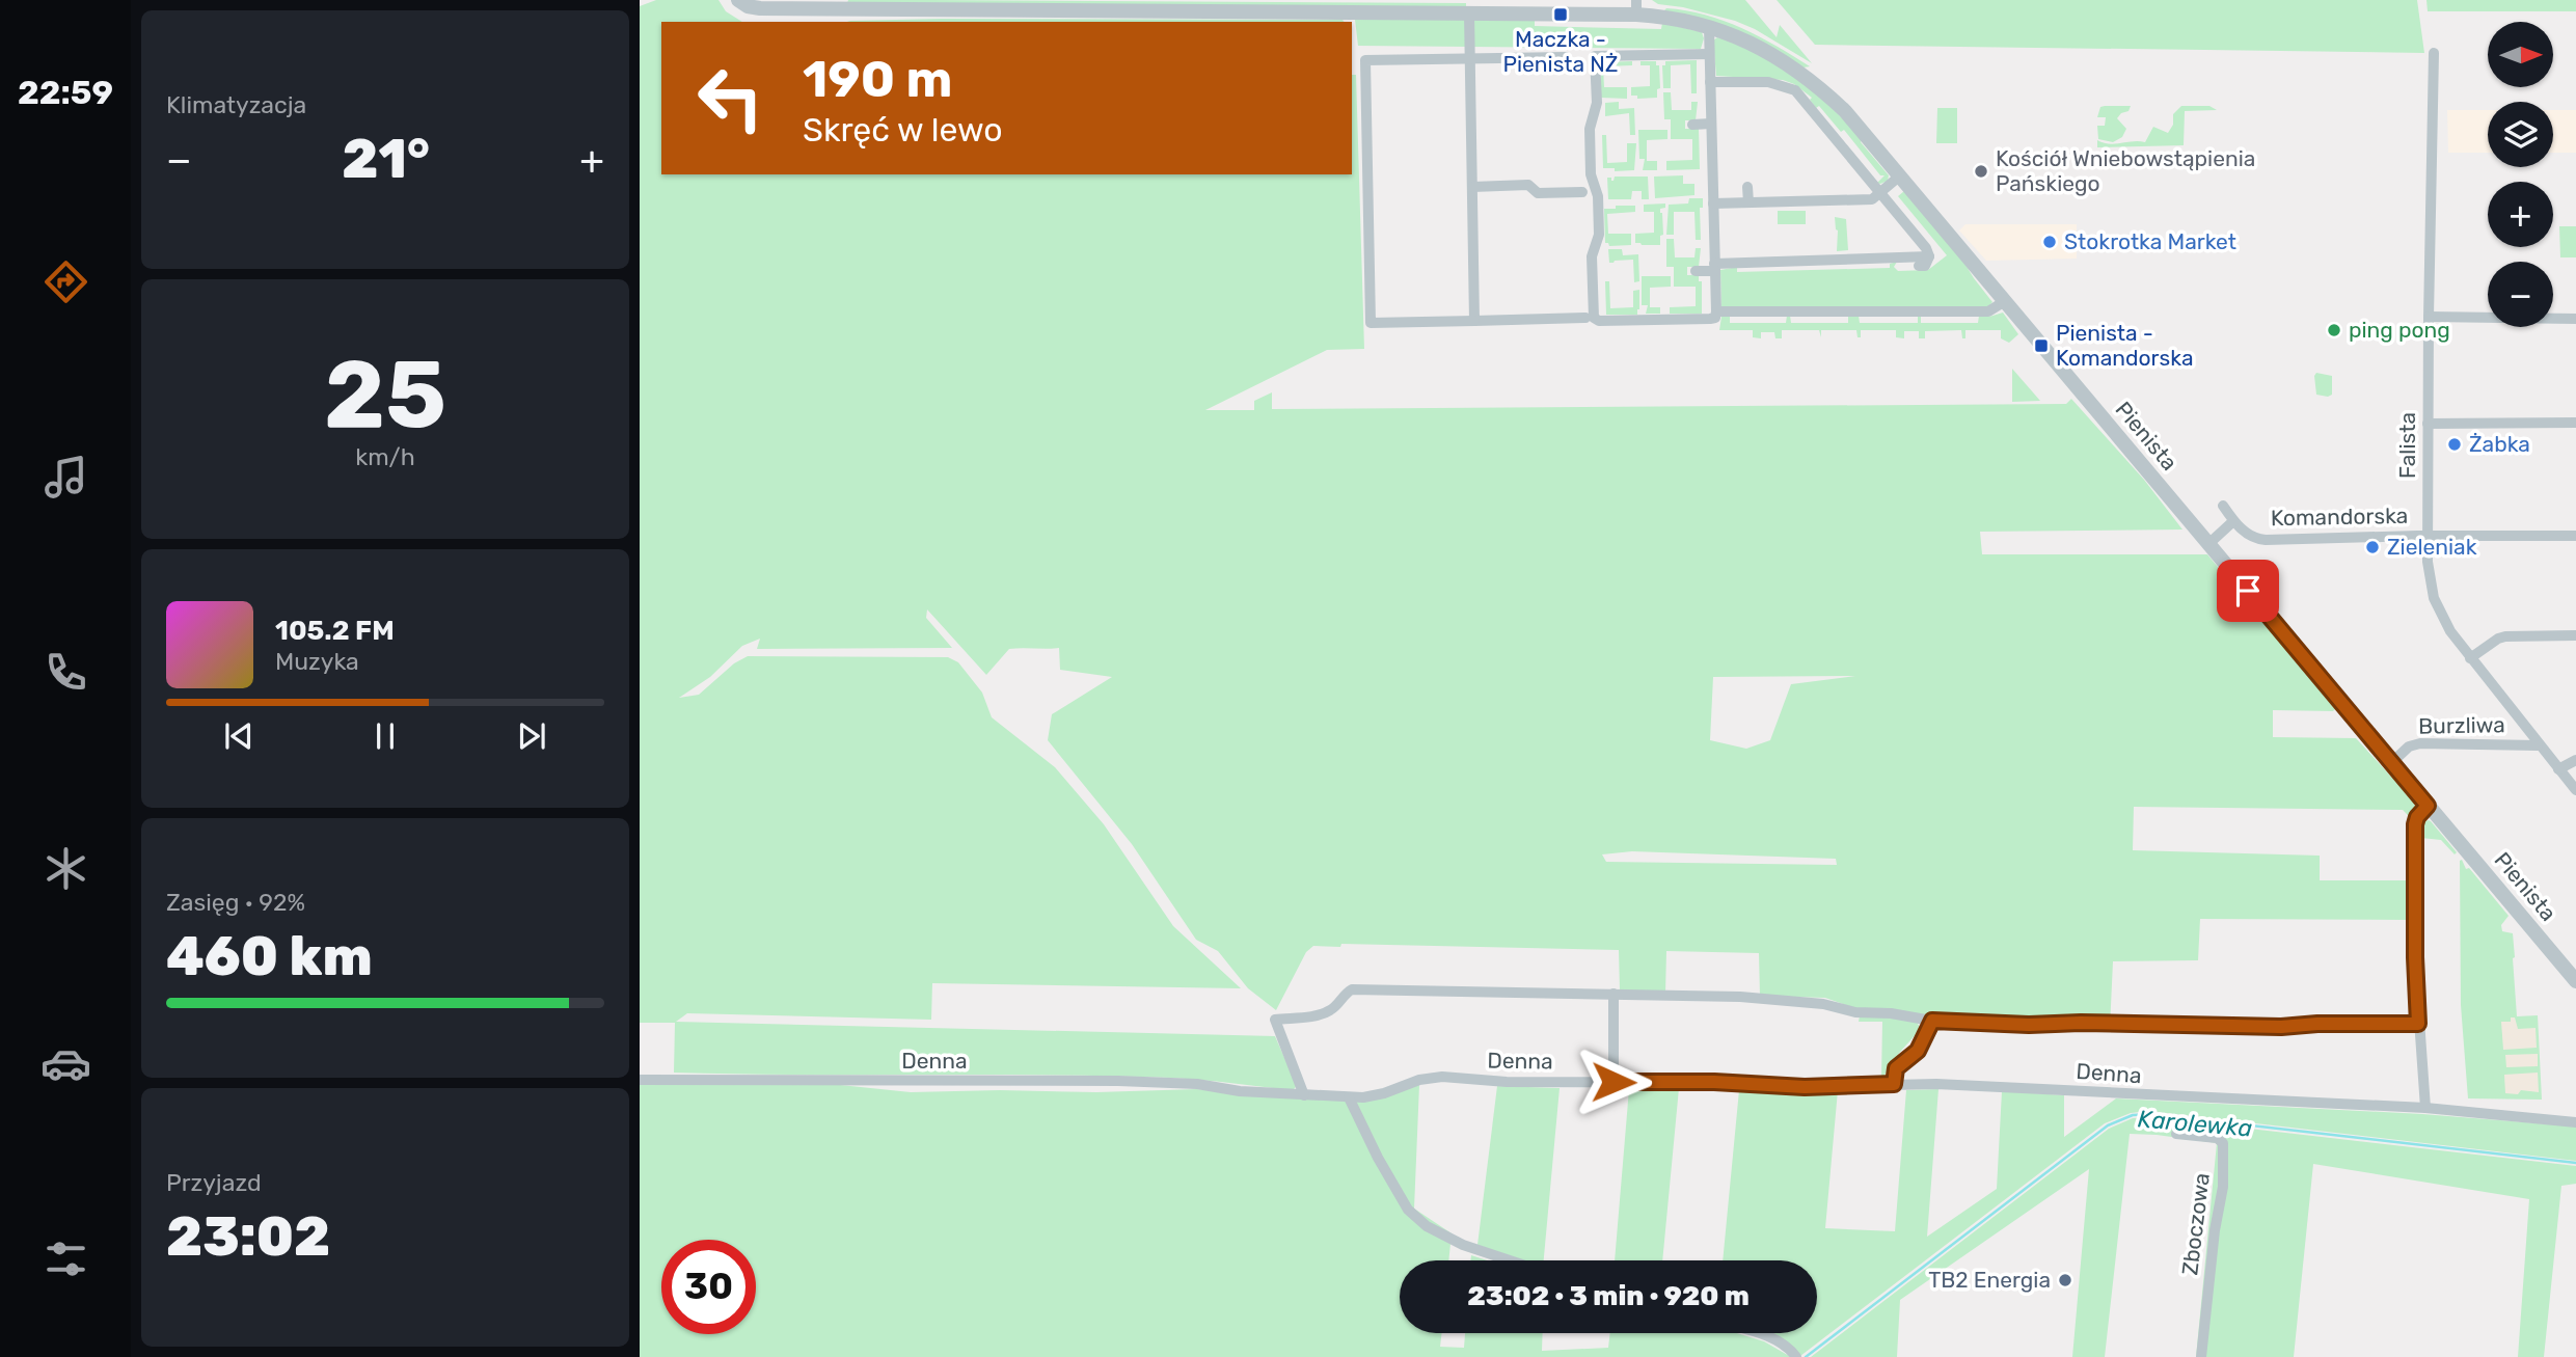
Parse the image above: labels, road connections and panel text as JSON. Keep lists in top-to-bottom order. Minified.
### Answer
{"streets":{"street":["Pienista","Falista","Komandorska","Burzliwa","Denna","Zboczowa"]},"crossings":[["Pienista","Burzliwa"],["Falista","Komandorska"],["Falista","Burzliwa"]],"water":["Karolewka"],"places":{"transit":["Maczka - Pienista NŻ","Pienista - Komandorska"],"other":["Kościół Wniebowstąpienia Pańskiego","Stokrotka Market","ping pong","Żabka","Zieleniak","TB2 Energia"]},"north":"right","page":{"tabs":"22:59","tile":["Klimatyzacja",["25","km/h"],["Zasięg · 92%","460 km"],["Przyjazd","23:02"]],"map_buttons":["+","−"],"turn":["190 m","Skręć w lewo"],"heat":["−","21°","+"],"song":["105.2 FM","Muzyka"],"limit":"30","trip":"23:02 · 3 min · 920 m"}}
